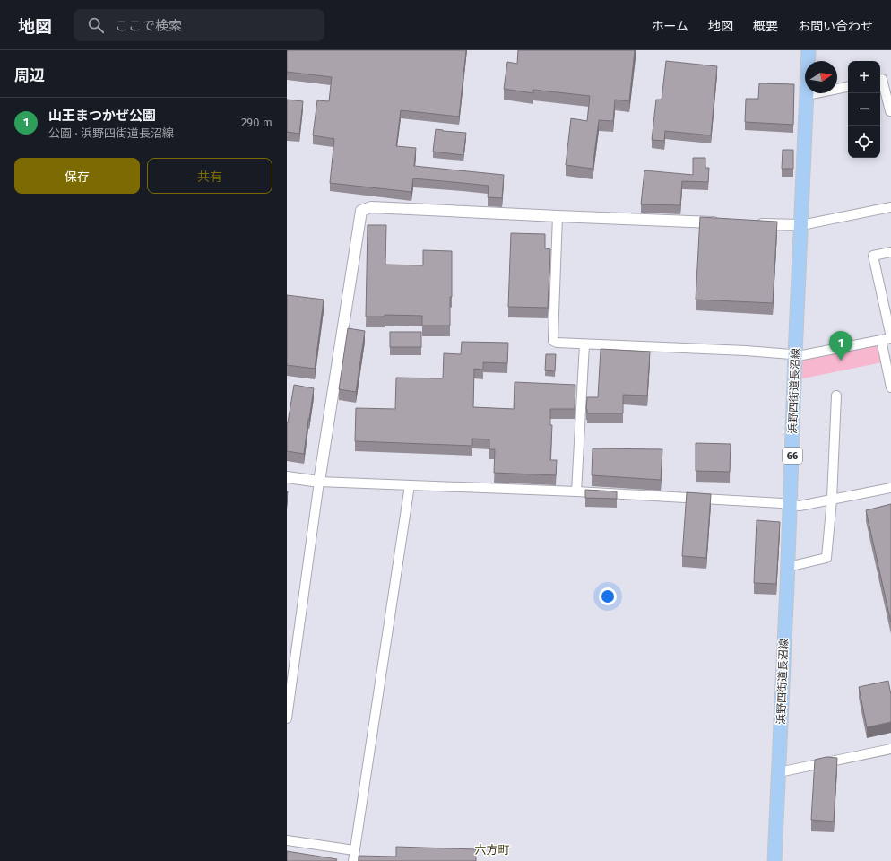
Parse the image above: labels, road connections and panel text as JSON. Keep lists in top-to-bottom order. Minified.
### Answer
{"streets":{"main road":["浜野四街道長沼線","66"]},"districts":["六方町"],"north":"right","page":{"header":"地図","search":"ここで検索","nav":["ホーム","地図","概要","お問い合わせ"],"heading":"周辺","map_buttons":["+","−"],"list":[{"mark":"1","name":"山王まつかぜ公園","note":"公園 · 浜野四街道長沼線","value":"290 m"}],"buttons":["保存","共有"],"pins":"1"}}
